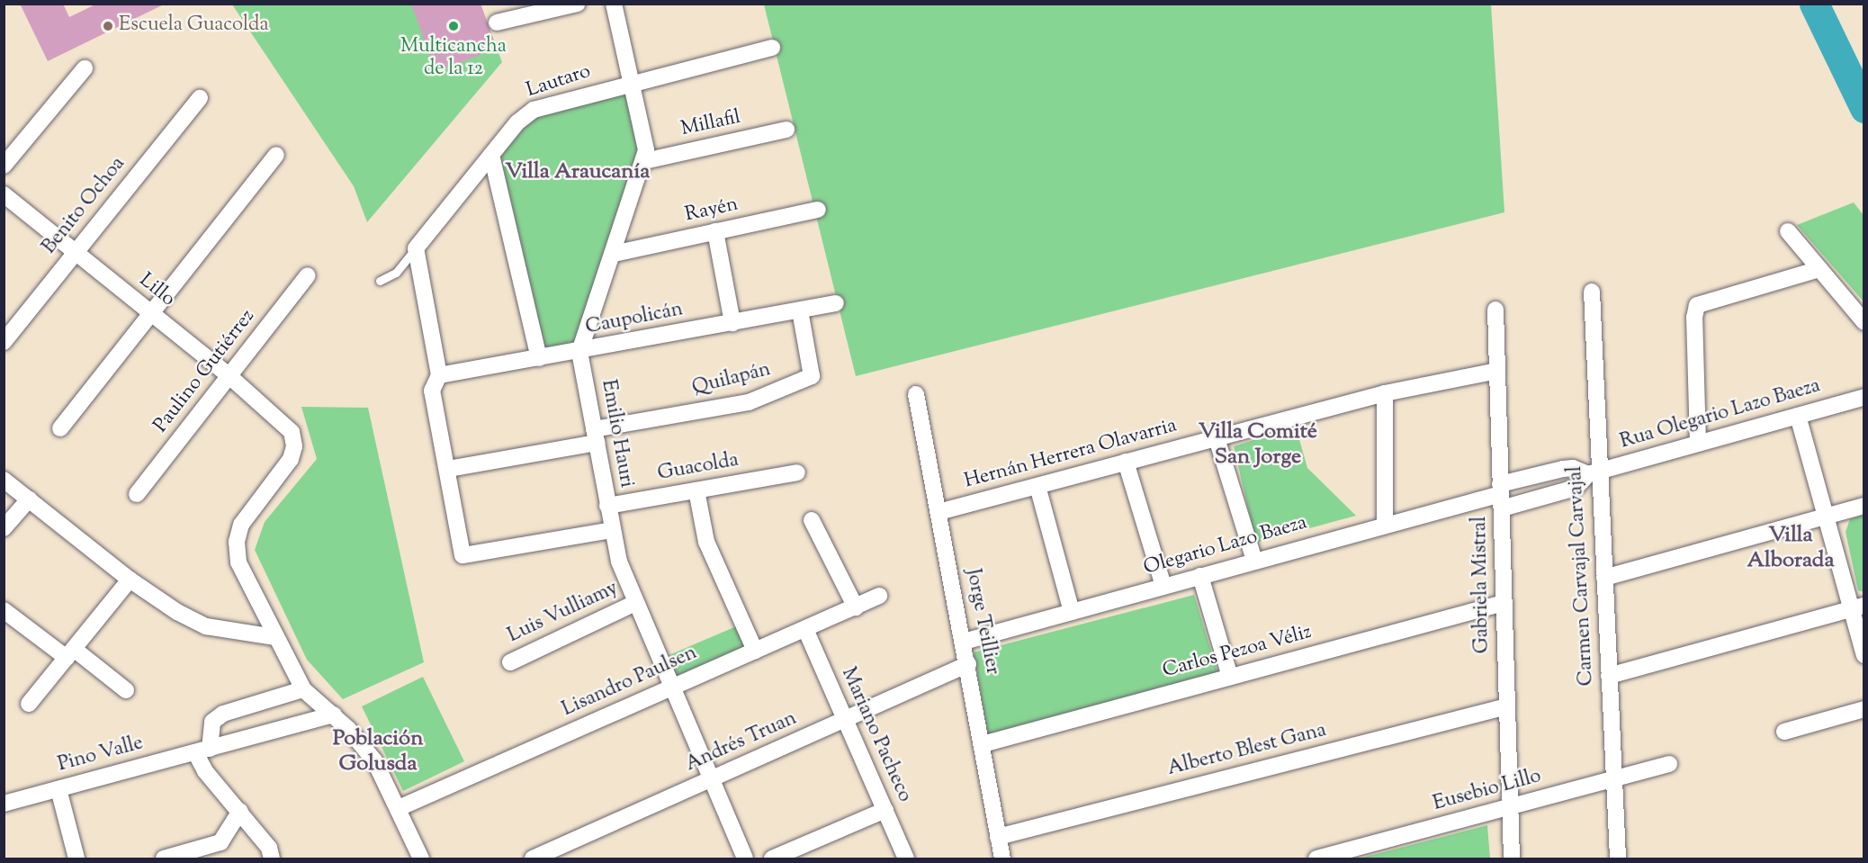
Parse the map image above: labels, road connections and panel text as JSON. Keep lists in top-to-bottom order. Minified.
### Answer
{"streets":{"street":["Lautaro","Millafil","Benito Ochoa","Rayén","Lillo","Caupolicán","Paulino Gutiérrez","Quilapán","Rua Olegario Lazo Baeza","Emilio Hauri","Hernán Herrera Olavarria","Guacolda","Olegario Lazo Baeza","Carmen Carvajal Carvajal","Gabriela Mistral","Luis Vulliamy","Jorge Teillier","Carlos Pezoa Véliz","Lisandro Paulsen","Mariano Pacheco","Andrés Truan","Alberto Blest Gana","Pino Valle","Eusebio Lillo"]},"crossings":[["Lautaro","Emilio Hauri"],["Millafil","Emilio Hauri"],["Benito Ochoa","Lillo"],["Rayén","Emilio Hauri"],["Lillo","Paulino Gutiérrez"],["Caupolicán","Quilapán"],["Caupolicán","Emilio Hauri"],["Quilapán","Emilio Hauri"],["Rua Olegario Lazo Baeza","Olegario Lazo Baeza"],["Rua Olegario Lazo Baeza","Carmen Carvajal Carvajal"],["Rua Olegario Lazo Baeza","Gabriela Mistral"],["Emilio Hauri","Guacolda"],["Emilio Hauri","Luis Vulliamy"],["Emilio Hauri","Lisandro Paulsen"],["Emilio Hauri","Andrés Truan"],["Hernán Herrera Olavarria","Gabriela Mistral"],["Hernán Herrera Olavarria","Jorge Teillier"],["Olegario Lazo Baeza","Gabriela Mistral"],["Olegario Lazo Baeza","Jorge Teillier"],["Carmen Carvajal Carvajal","Eusebio Lillo"],["Gabriela Mistral","Carlos Pezoa Véliz"],["Gabriela Mistral","Alberto Blest Gana"],["Gabriela Mistral","Eusebio Lillo"],["Jorge Teillier","Carlos Pezoa Véliz"],["Jorge Teillier","Andrés Truan"],["Jorge Teillier","Alberto Blest Gana"],["Lisandro Paulsen","Mariano Pacheco"],["Mariano Pacheco","Andrés Truan"]],"districts":["Villa Araucanía","Villa Comité San Jorge","Villa Alborada","Población Golusda"],"places":["Escuela Guacolda","Multicancha de la 12"]}
